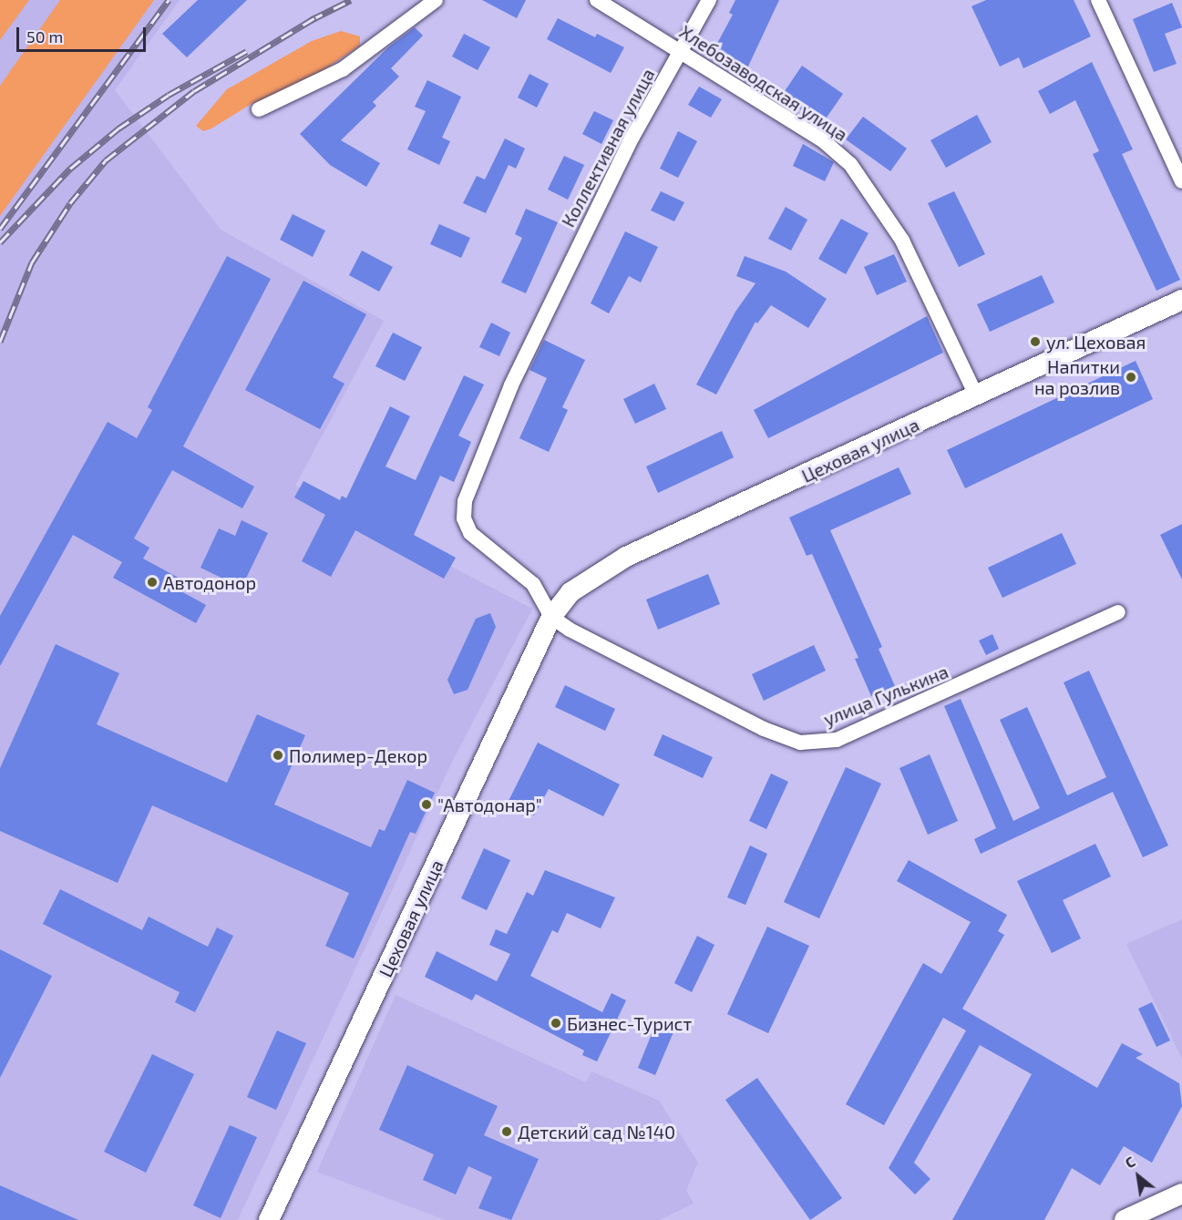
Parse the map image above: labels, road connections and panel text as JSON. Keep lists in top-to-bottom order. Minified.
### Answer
{"streets":{"main road":["Цеховая улица"],"street":["Хлебозаводская улица","Коллективная улица","улица Гулькина"]},"crossings":[["Хлебозаводская улица","Коллективная улица"],["Хлебозаводская улица","Цеховая улица"],["Коллективная улица","Цеховая улица"],["Коллективная улица","улица Гулькина"],["Цеховая улица","улица Гулькина"]],"places":["ул. Цеховая","Напитки на розлив","Автодонор","Полимер-Декор","\"Автодонар\"","Бизнес-Турист","Детский сад №140"],"scale_bar":"50 m","north":"top left"}
